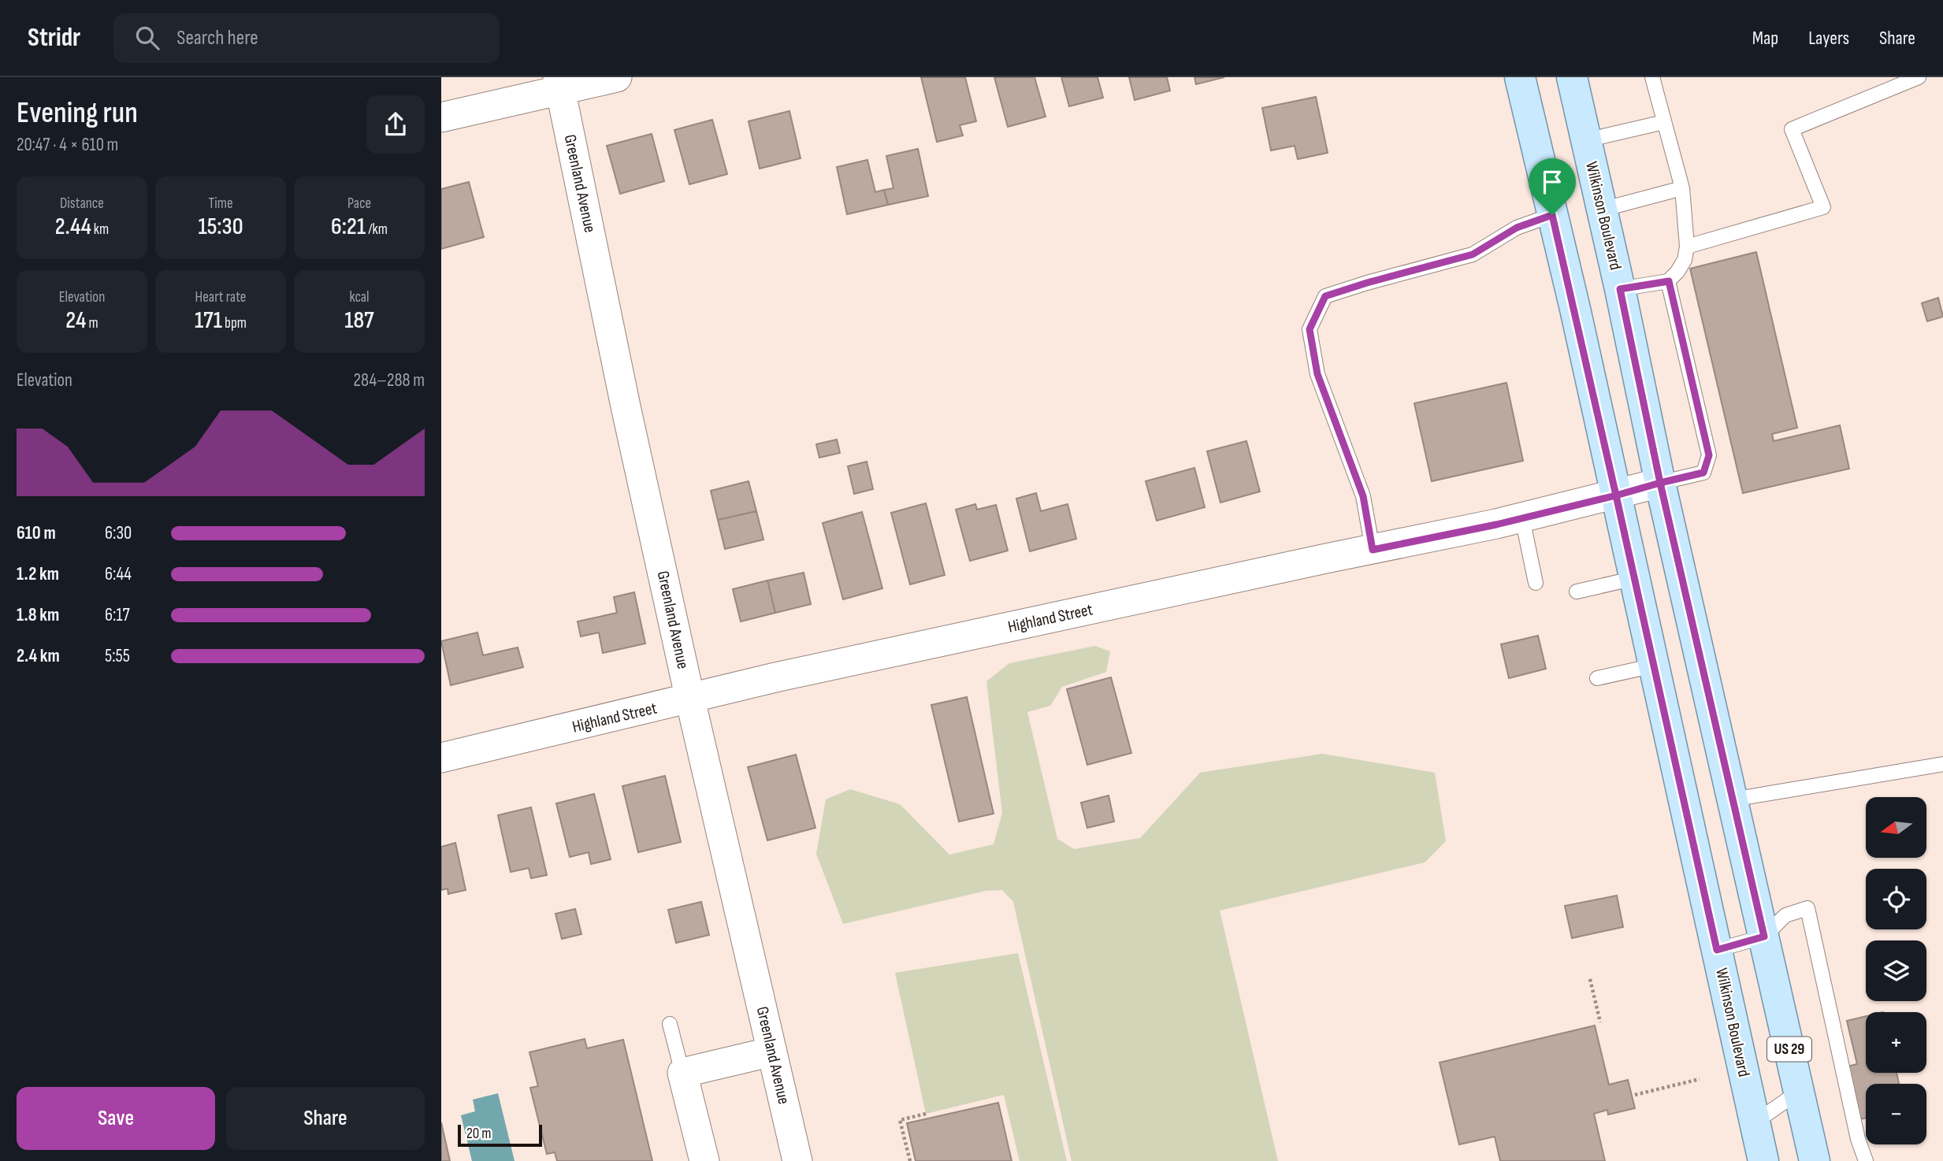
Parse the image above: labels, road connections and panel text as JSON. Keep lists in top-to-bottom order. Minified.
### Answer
{"streets":{"main road":["Wilkinson Boulevard","US 29"],"street":["Greenland Avenue","Highland Street"]},"crossings":[["Greenland Avenue","Highland Street"],["Wilkinson Boulevard","Highland Street"]],"scale_bar":"20 m","north":"left","page":{"header":"Stridr","search":"Search here","nav":["Map","Layers","Share"],"heading":["Evening run","20:47 · 4 × 610 m"],"stats":[["Distance","2.44 km"],["Time","15:30"],["Pace","6:21 /km"],["Elevation","24 m"],["Heart rate","171 bpm"],["kcal","187"]],"chart":["Elevation","284–288 m"],"list":[{"name":"610 m","note":"6:30"},{"name":"1.2 km","note":"6:44"},{"name":"1.8 km","note":"6:17"},{"name":"2.4 km","note":"5:55"}],"map_buttons":["+","−"],"buttons":["Save","Share"],"scale":"20 m"}}
